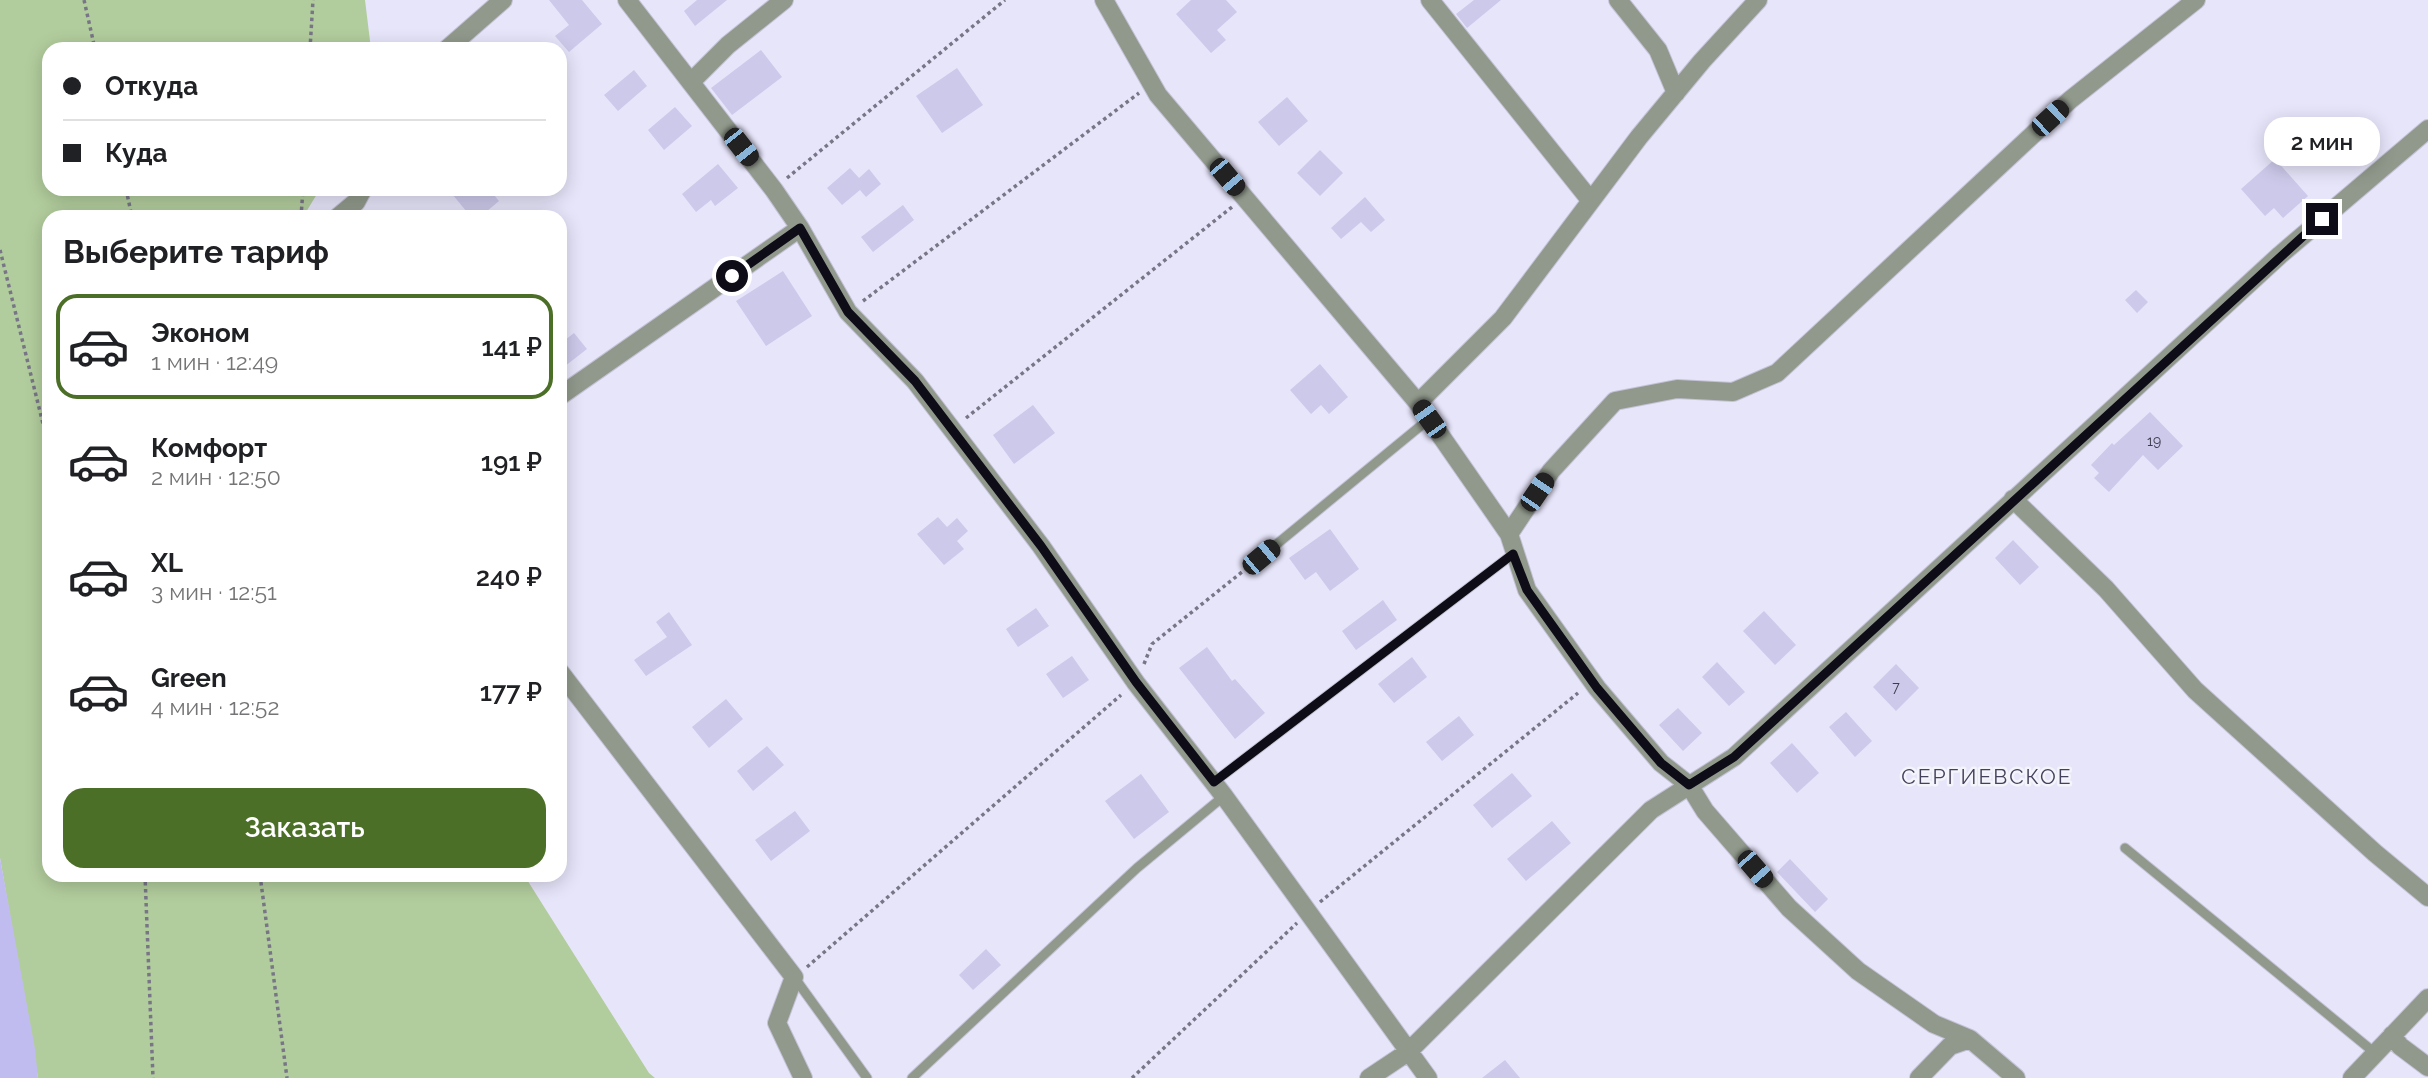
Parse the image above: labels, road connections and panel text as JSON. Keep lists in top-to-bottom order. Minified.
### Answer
{"districts":["СЕРГИЕВСКОЕ"],"house_numbers":["19","7"],"page":{"banner":["Откуда","Куда"],"bubble":"2 мин","heading":"Выберите тариф","list":[{"name":"Эконом","note":"1 мин · 12:49","value":"141 ₽"},{"name":"Комфорт","note":"2 мин · 12:50","value":"191 ₽"},{"name":"XL","note":"3 мин · 12:51","value":"240 ₽"},{"name":"Green","note":"4 мин · 12:52","value":"177 ₽"}],"buttons":"Заказать"}}
